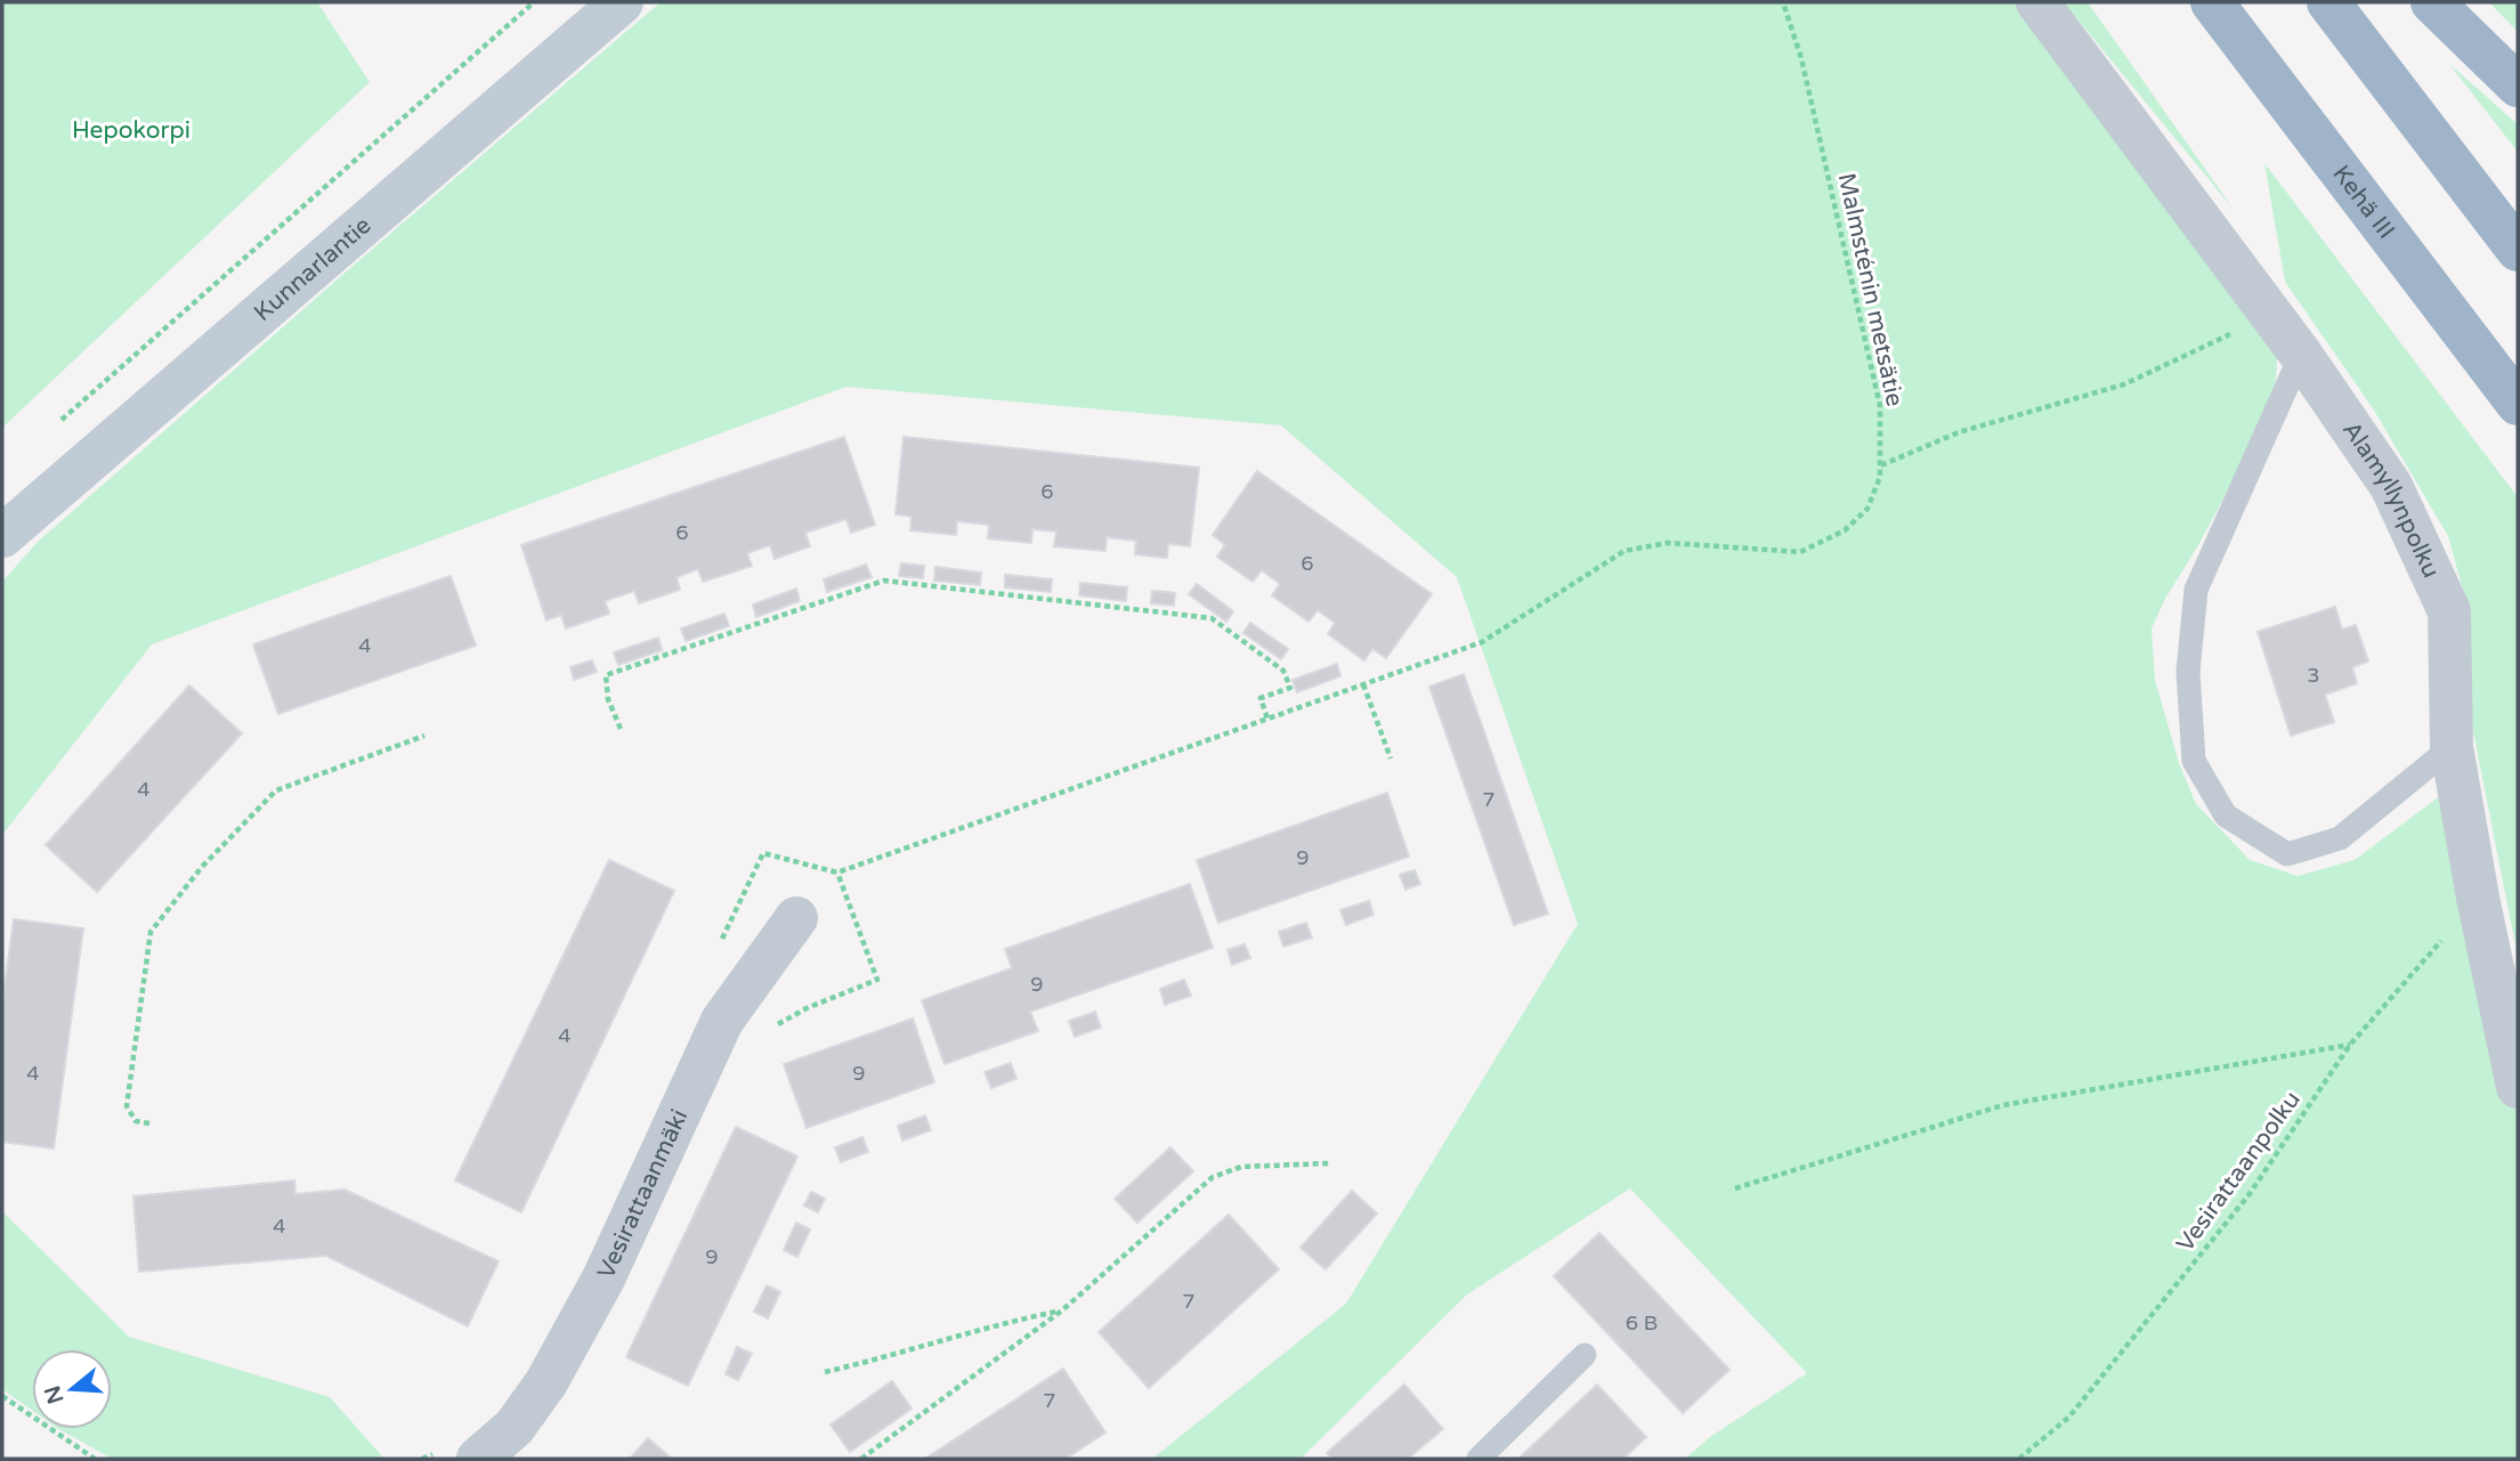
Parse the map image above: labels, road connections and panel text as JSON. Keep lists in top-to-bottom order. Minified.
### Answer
{"streets":{"highway":["Kehä III"],"main road":["Kunnarlantie"],"street":["Alamyllynpolku","Vesirattaanmäki"],"path":["Malmsténin metsätie","Vesirattaanpolku"]},"crossings":[["Alamyllynpolku","Vesirattaanpolku"]],"parks":["Hepokorpi"],"house_numbers":["6","6","6","4","3","4","7","9","9","4","4","9","4","9","7","6 B","7"],"north":"left"}
